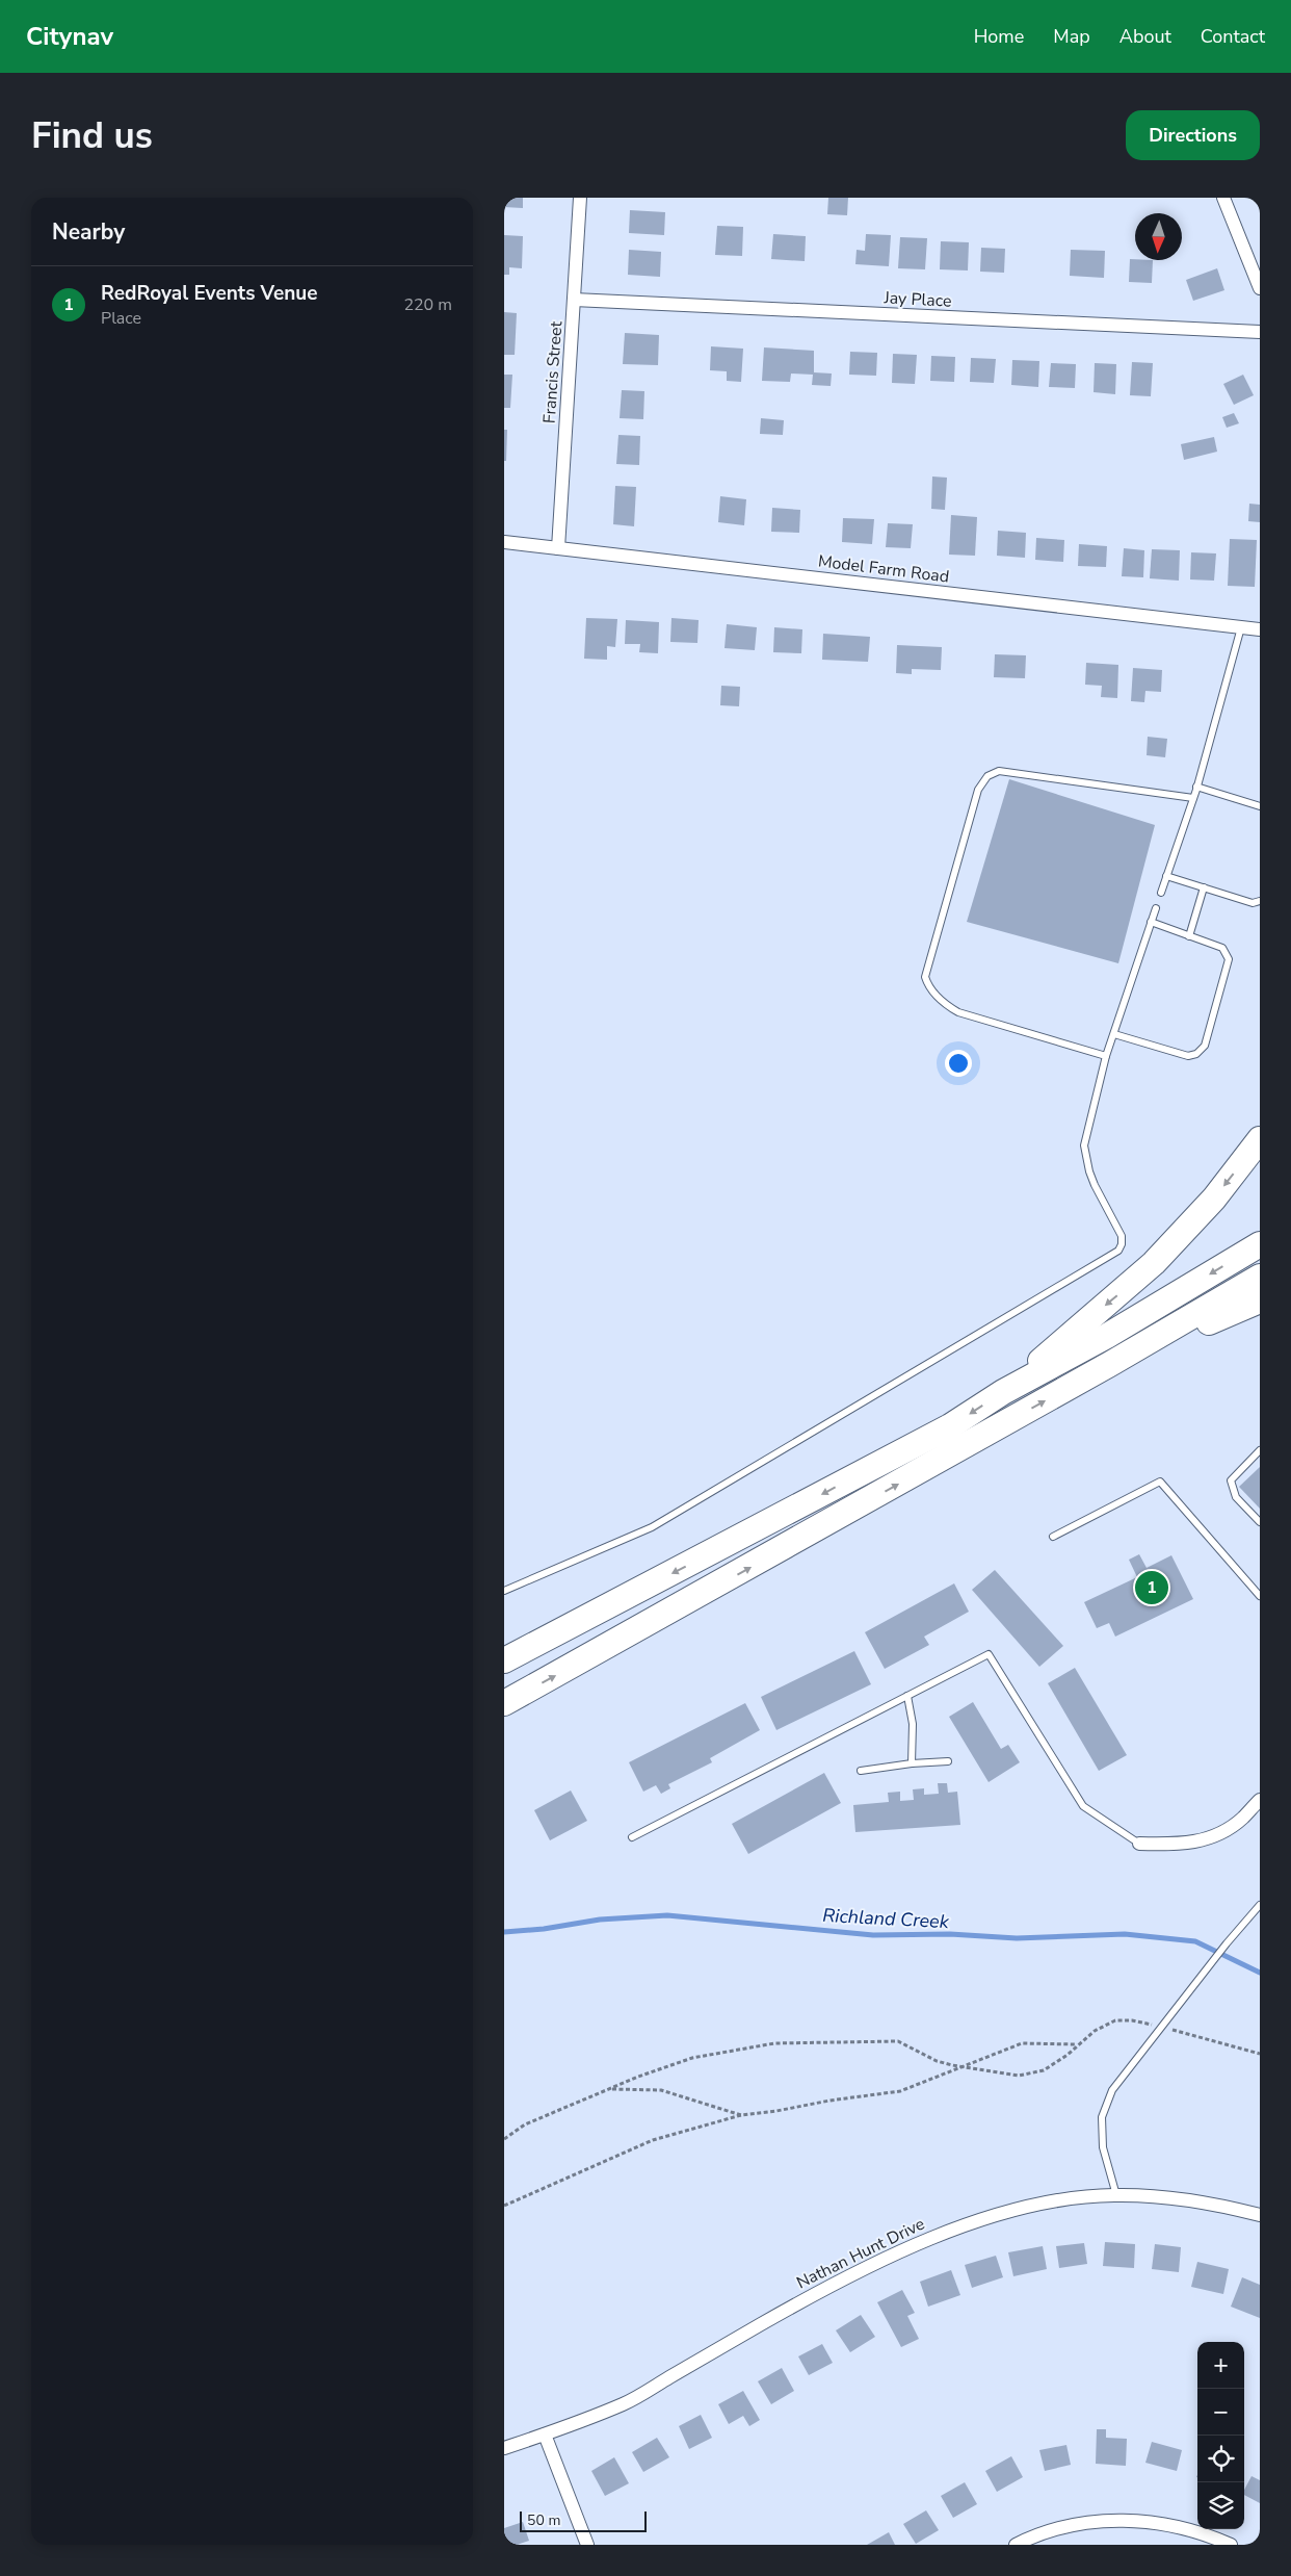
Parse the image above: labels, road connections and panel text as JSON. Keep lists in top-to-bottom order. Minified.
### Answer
{"streets":{"street":["Jay Place","Francis Street","Model Farm Road","Nathan Hunt Drive"]},"crossings":[["Jay Place","Francis Street"],["Francis Street","Model Farm Road"]],"water":["Richland Creek"],"scale_bar":"50 m","north":"bottom","page":{"header":"Citynav","nav":["Home","Map","About","Contact"],"buttons":"Directions","title":"Find us","heading":"Nearby","list":[{"mark":"1","name":"RedRoyal Events Venue","note":"Place","value":"220 m"}],"pins":"1","map_buttons":["+","−"],"scale":"50 m"}}
